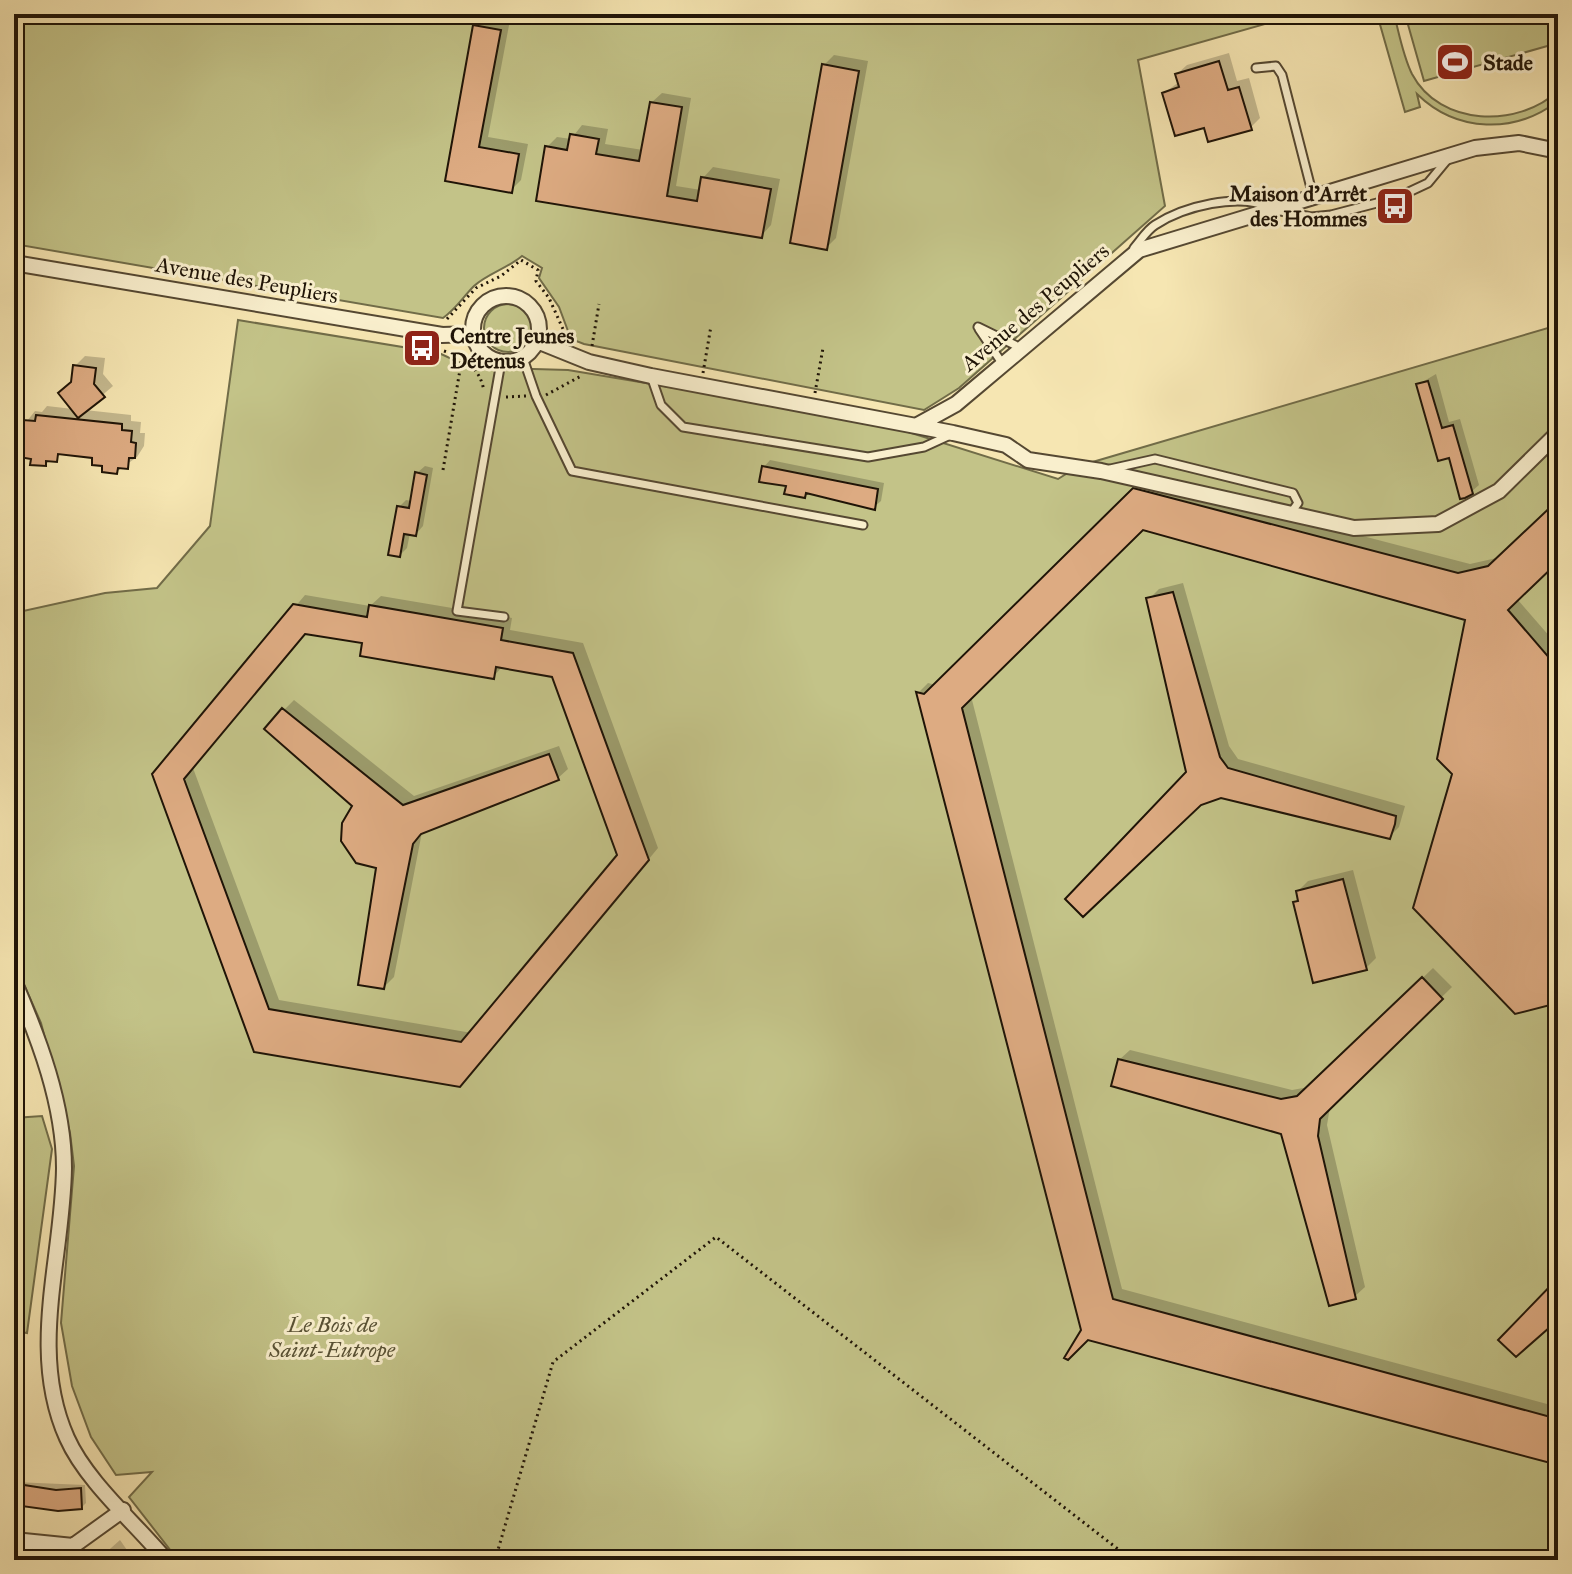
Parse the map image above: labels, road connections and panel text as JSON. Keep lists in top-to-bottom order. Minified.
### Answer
{"streets":{"street":["Avenue des Peupliers"]},"parks":["Le Bois de Saint-Eutrope"],"places":{"sports":["Stade"],"bus stop":["Maison d'Arrêt des Hommes","Centre Jeunes Détenus"]}}
